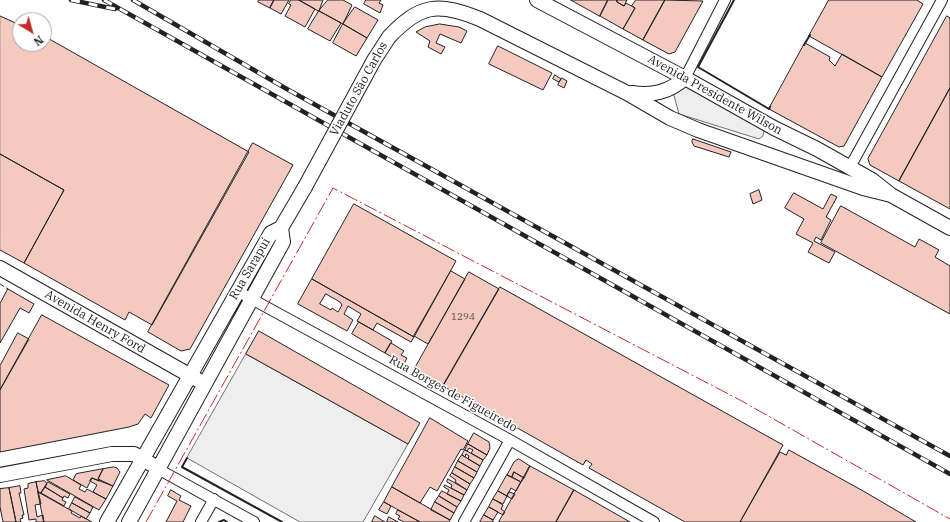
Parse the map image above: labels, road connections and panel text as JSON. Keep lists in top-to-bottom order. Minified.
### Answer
{"streets":{"main road":["Viaduto São Carlos","Avenida Presidente Wilson","Rua Sarapuí","Avenida Henry Ford"],"street":["Rua Borges de Figueiredo"]},"crossings":[["Viaduto São Carlos","Avenida Presidente Wilson"],["Viaduto São Carlos","Rua Sarapuí"],["Rua Sarapuí","Avenida Henry Ford"],["Rua Sarapuí","Rua Borges de Figueiredo"]],"house_numbers":["1294"],"north":"bottom right"}
